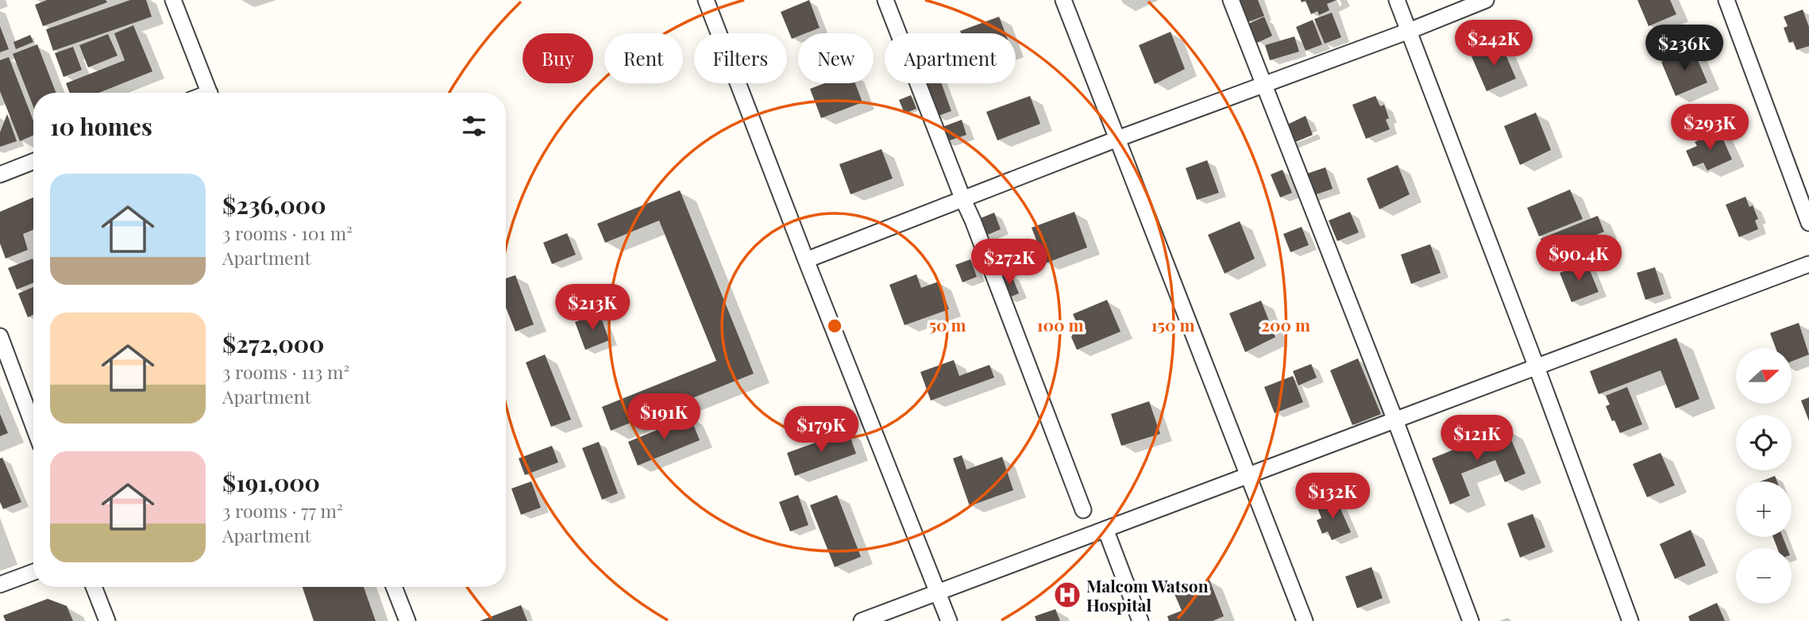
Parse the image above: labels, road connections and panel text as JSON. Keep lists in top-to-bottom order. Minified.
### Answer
{"places":{"hospital":["Malcom Watson Hospital"]},"north":"right","page":{"price":["$242K","$236K","$293K","$90.4K","$272K","$213K","$191K","$179K","$121K","$132K"],"chip":["Buy","Rent","Filters","New","Apartment"],"heading":"10 homes","list":[{"name":"$236,000","note":"3 rooms · 101 m² · Apartment"},{"name":"$272,000","note":"3 rooms · 113 m² · Apartment"},{"name":"$191,000","note":"3 rooms · 77 m² · Apartment"}],"map_buttons":["+","−"]},"rings":["50 m","100 m","150 m","200 m"]}
